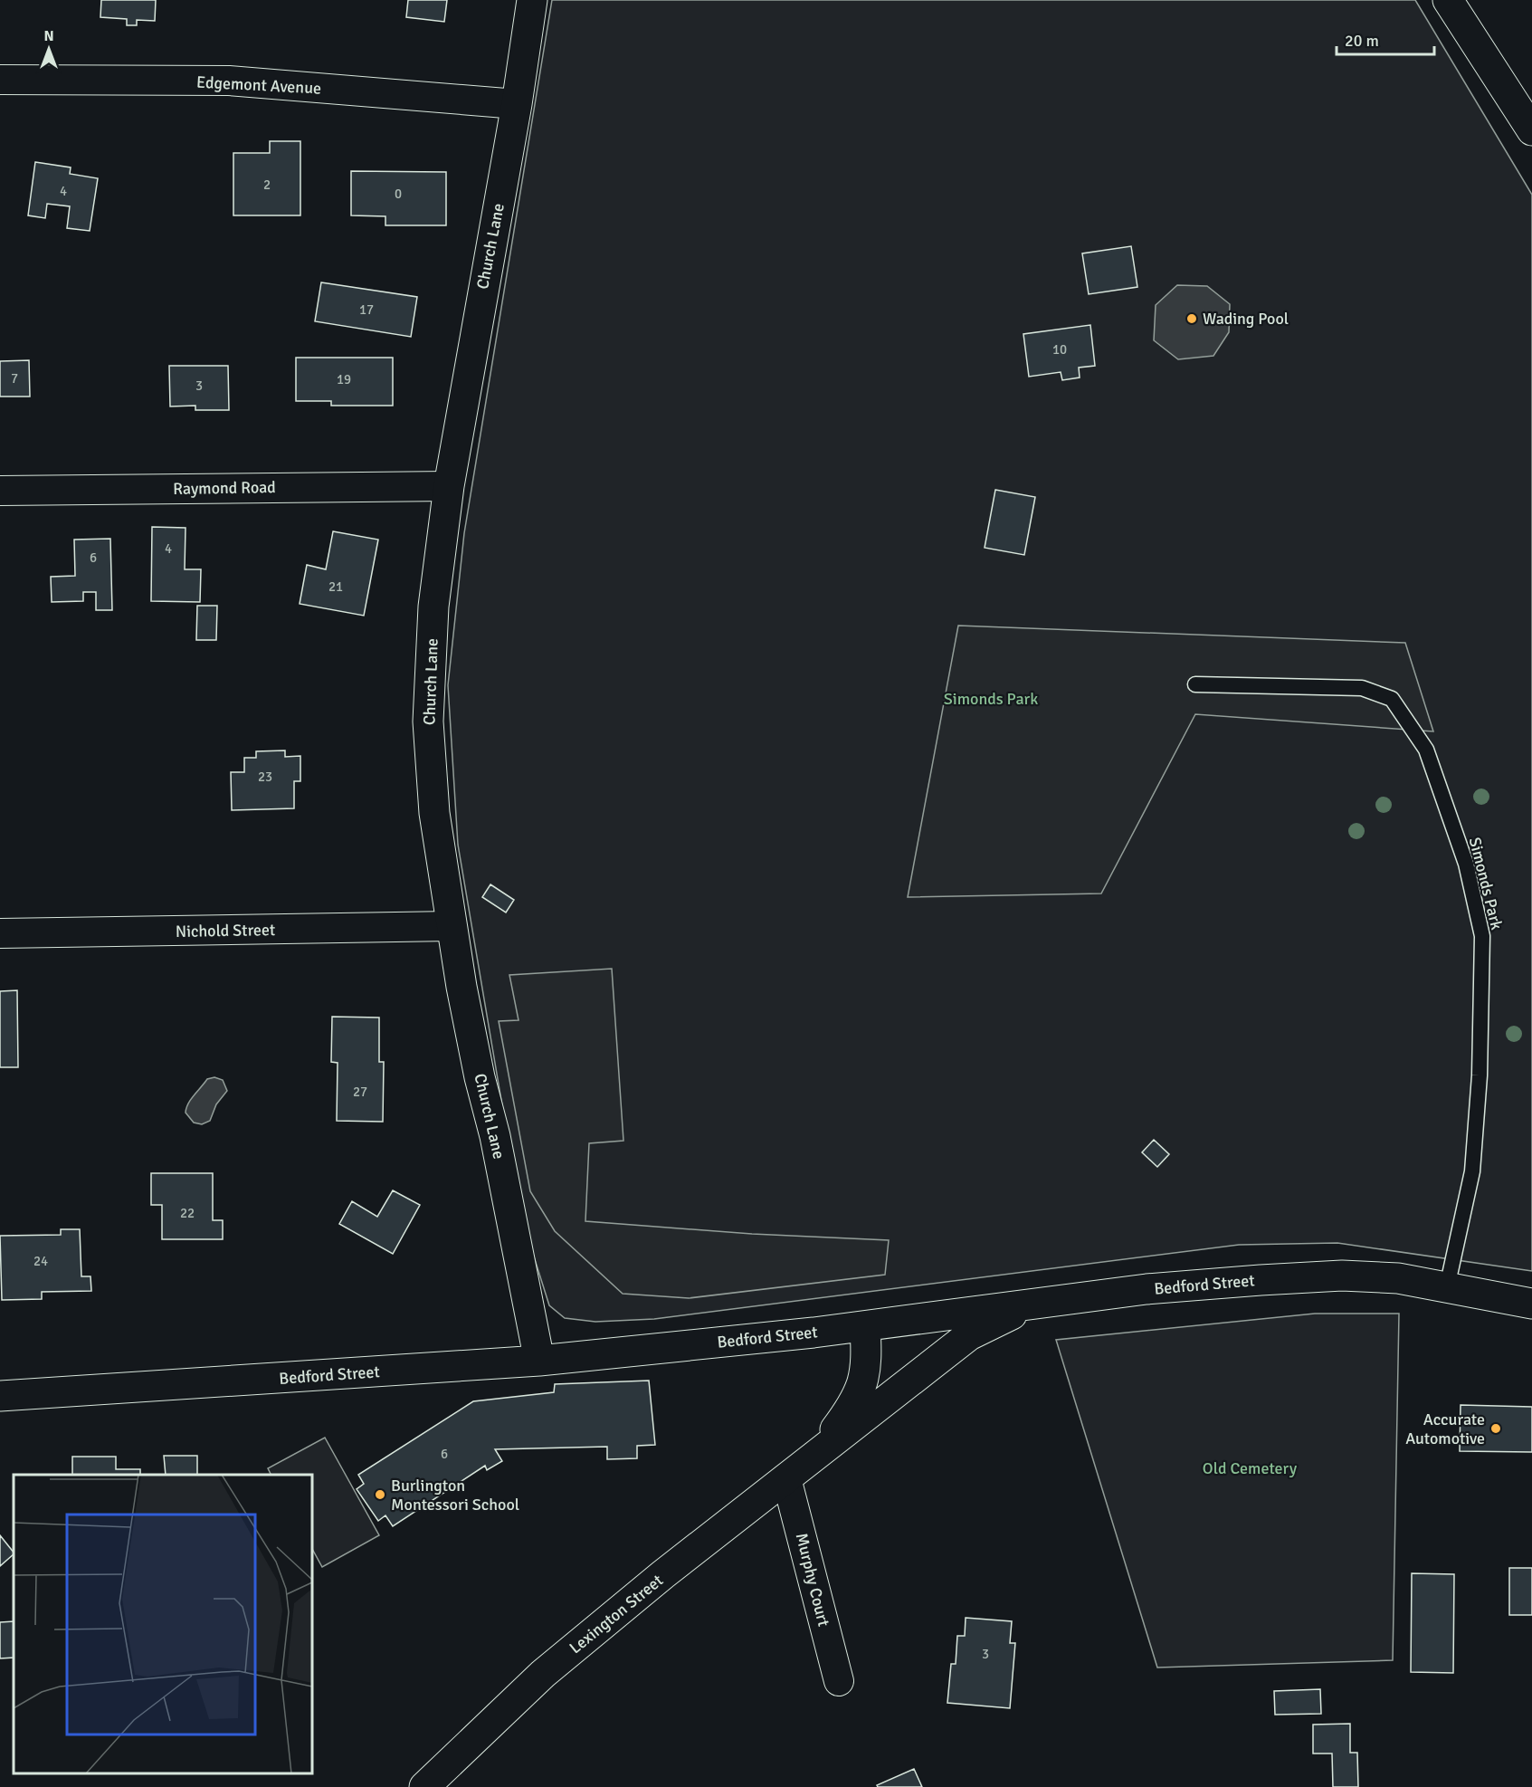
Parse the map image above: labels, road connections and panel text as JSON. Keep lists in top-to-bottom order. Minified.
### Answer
{"streets":{"street":["Edgemont Avenue","Church Lane","Raymond Road","Nichold Street","Bedford Street","Murphy Court","Lexington Street"],"lane":["Simonds Park"]},"crossings":[["Edgemont Avenue","Church Lane"],["Church Lane","Raymond Road"],["Church Lane","Nichold Street"],["Church Lane","Bedford Street"],["Simonds Park","Bedford Street"],["Bedford Street","Lexington Street"],["Murphy Court","Lexington Street"]],"parks":["Simonds Park","Old Cemetery"],"places":["Wading Pool","Accurate Automotive","Burlington Montessori School"],"house_numbers":["2","4","0","17","10","7","19","3","4","6","21","23","27","22","24","6","3"],"scale_bar":"20 m","north":"top"}
